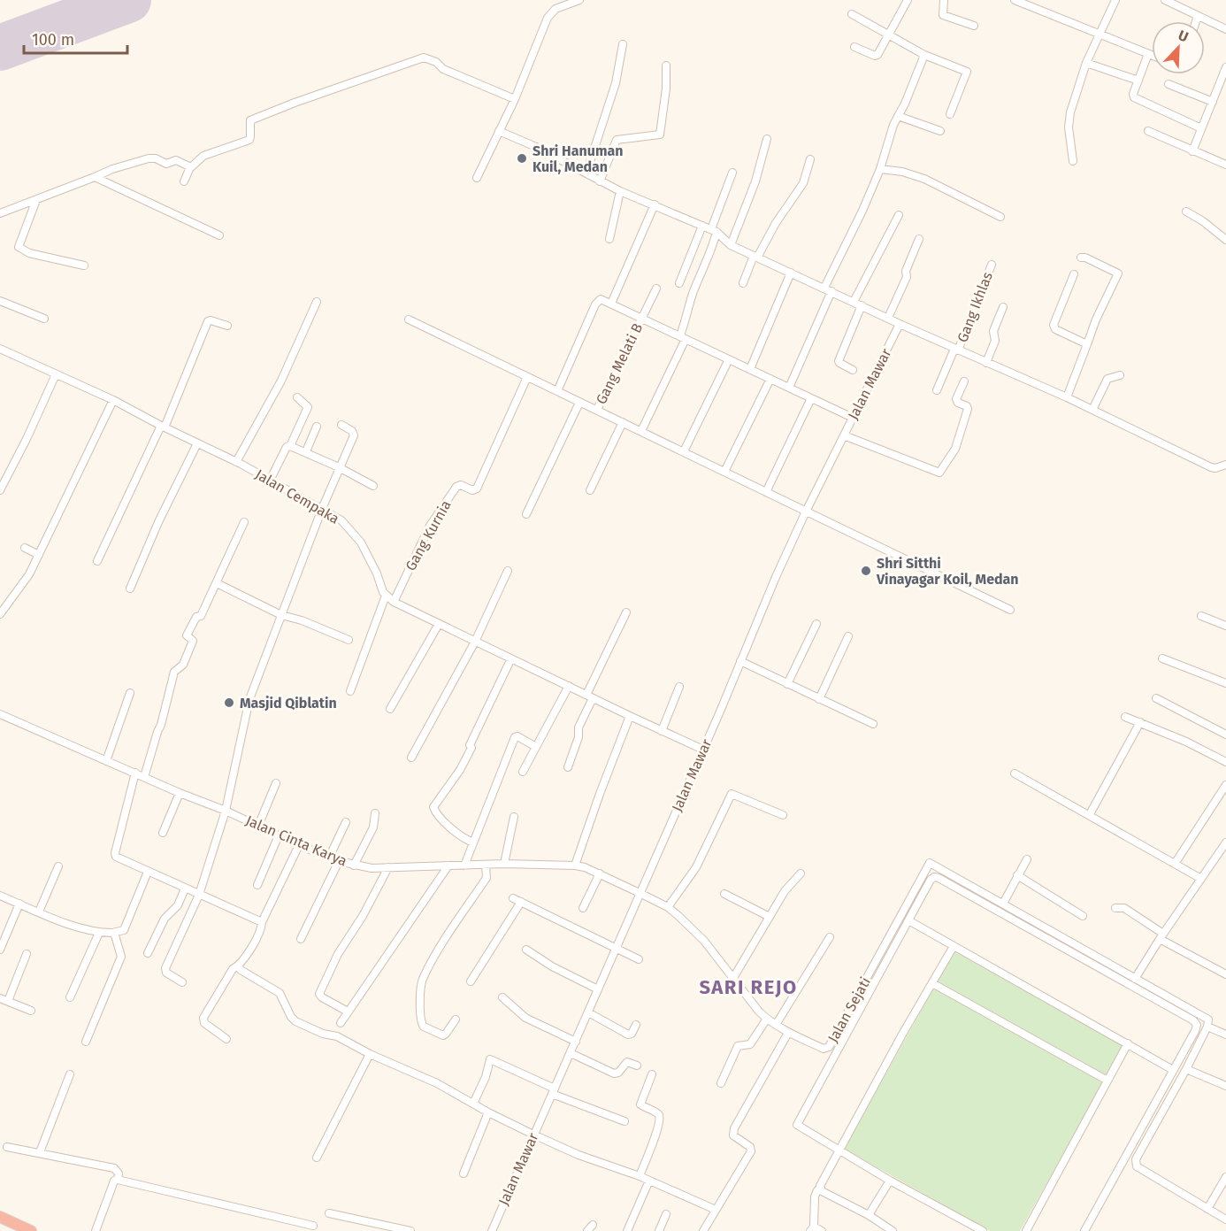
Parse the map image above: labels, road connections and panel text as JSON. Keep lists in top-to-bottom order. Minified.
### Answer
{"streets":{"street":["Gang Ikhlas","Gang Melati B","Jalan Mawar","Jalan Cempaka","Gang Kurnia","Jalan Cinta Karya","Jalan Sejati"]},"crossings":[["Jalan Mawar","Jalan Cempaka"],["Jalan Mawar","Jalan Cinta Karya"],["Jalan Mawar","Jalan Sejati"],["Jalan Cempaka","Gang Kurnia"],["Jalan Cinta Karya","Jalan Sejati"]],"districts":["SARI REJO"],"places":["Shri Hanuman Kuil, Medan","Shri Sitthi Vinayagar Koil, Medan","Masjid Qiblatin"],"scale_bar":"100 m","north":"top right"}
